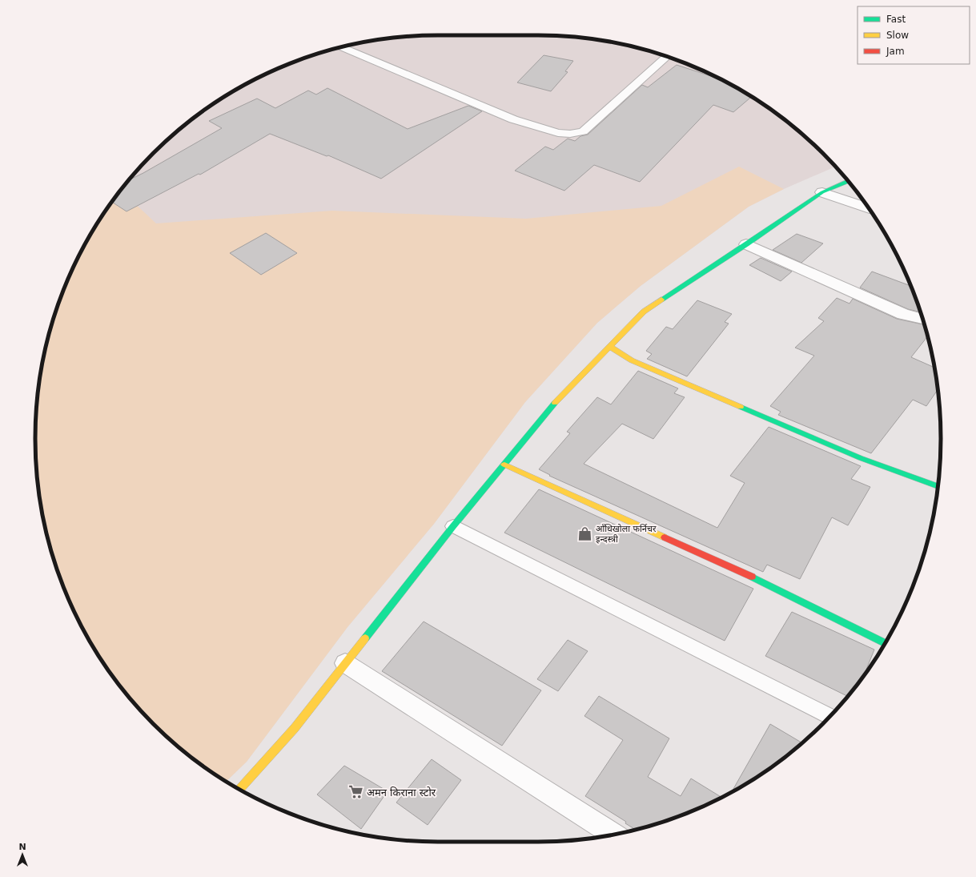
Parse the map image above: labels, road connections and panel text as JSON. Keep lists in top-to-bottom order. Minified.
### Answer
{"places":{"shop":["आँधिखोला फर्निचर इन्दस्त्री"],"supermarket":["अमन किराना स्टोर"]},"legend":["Fast","Slow","Jam"],"north":"top"}
